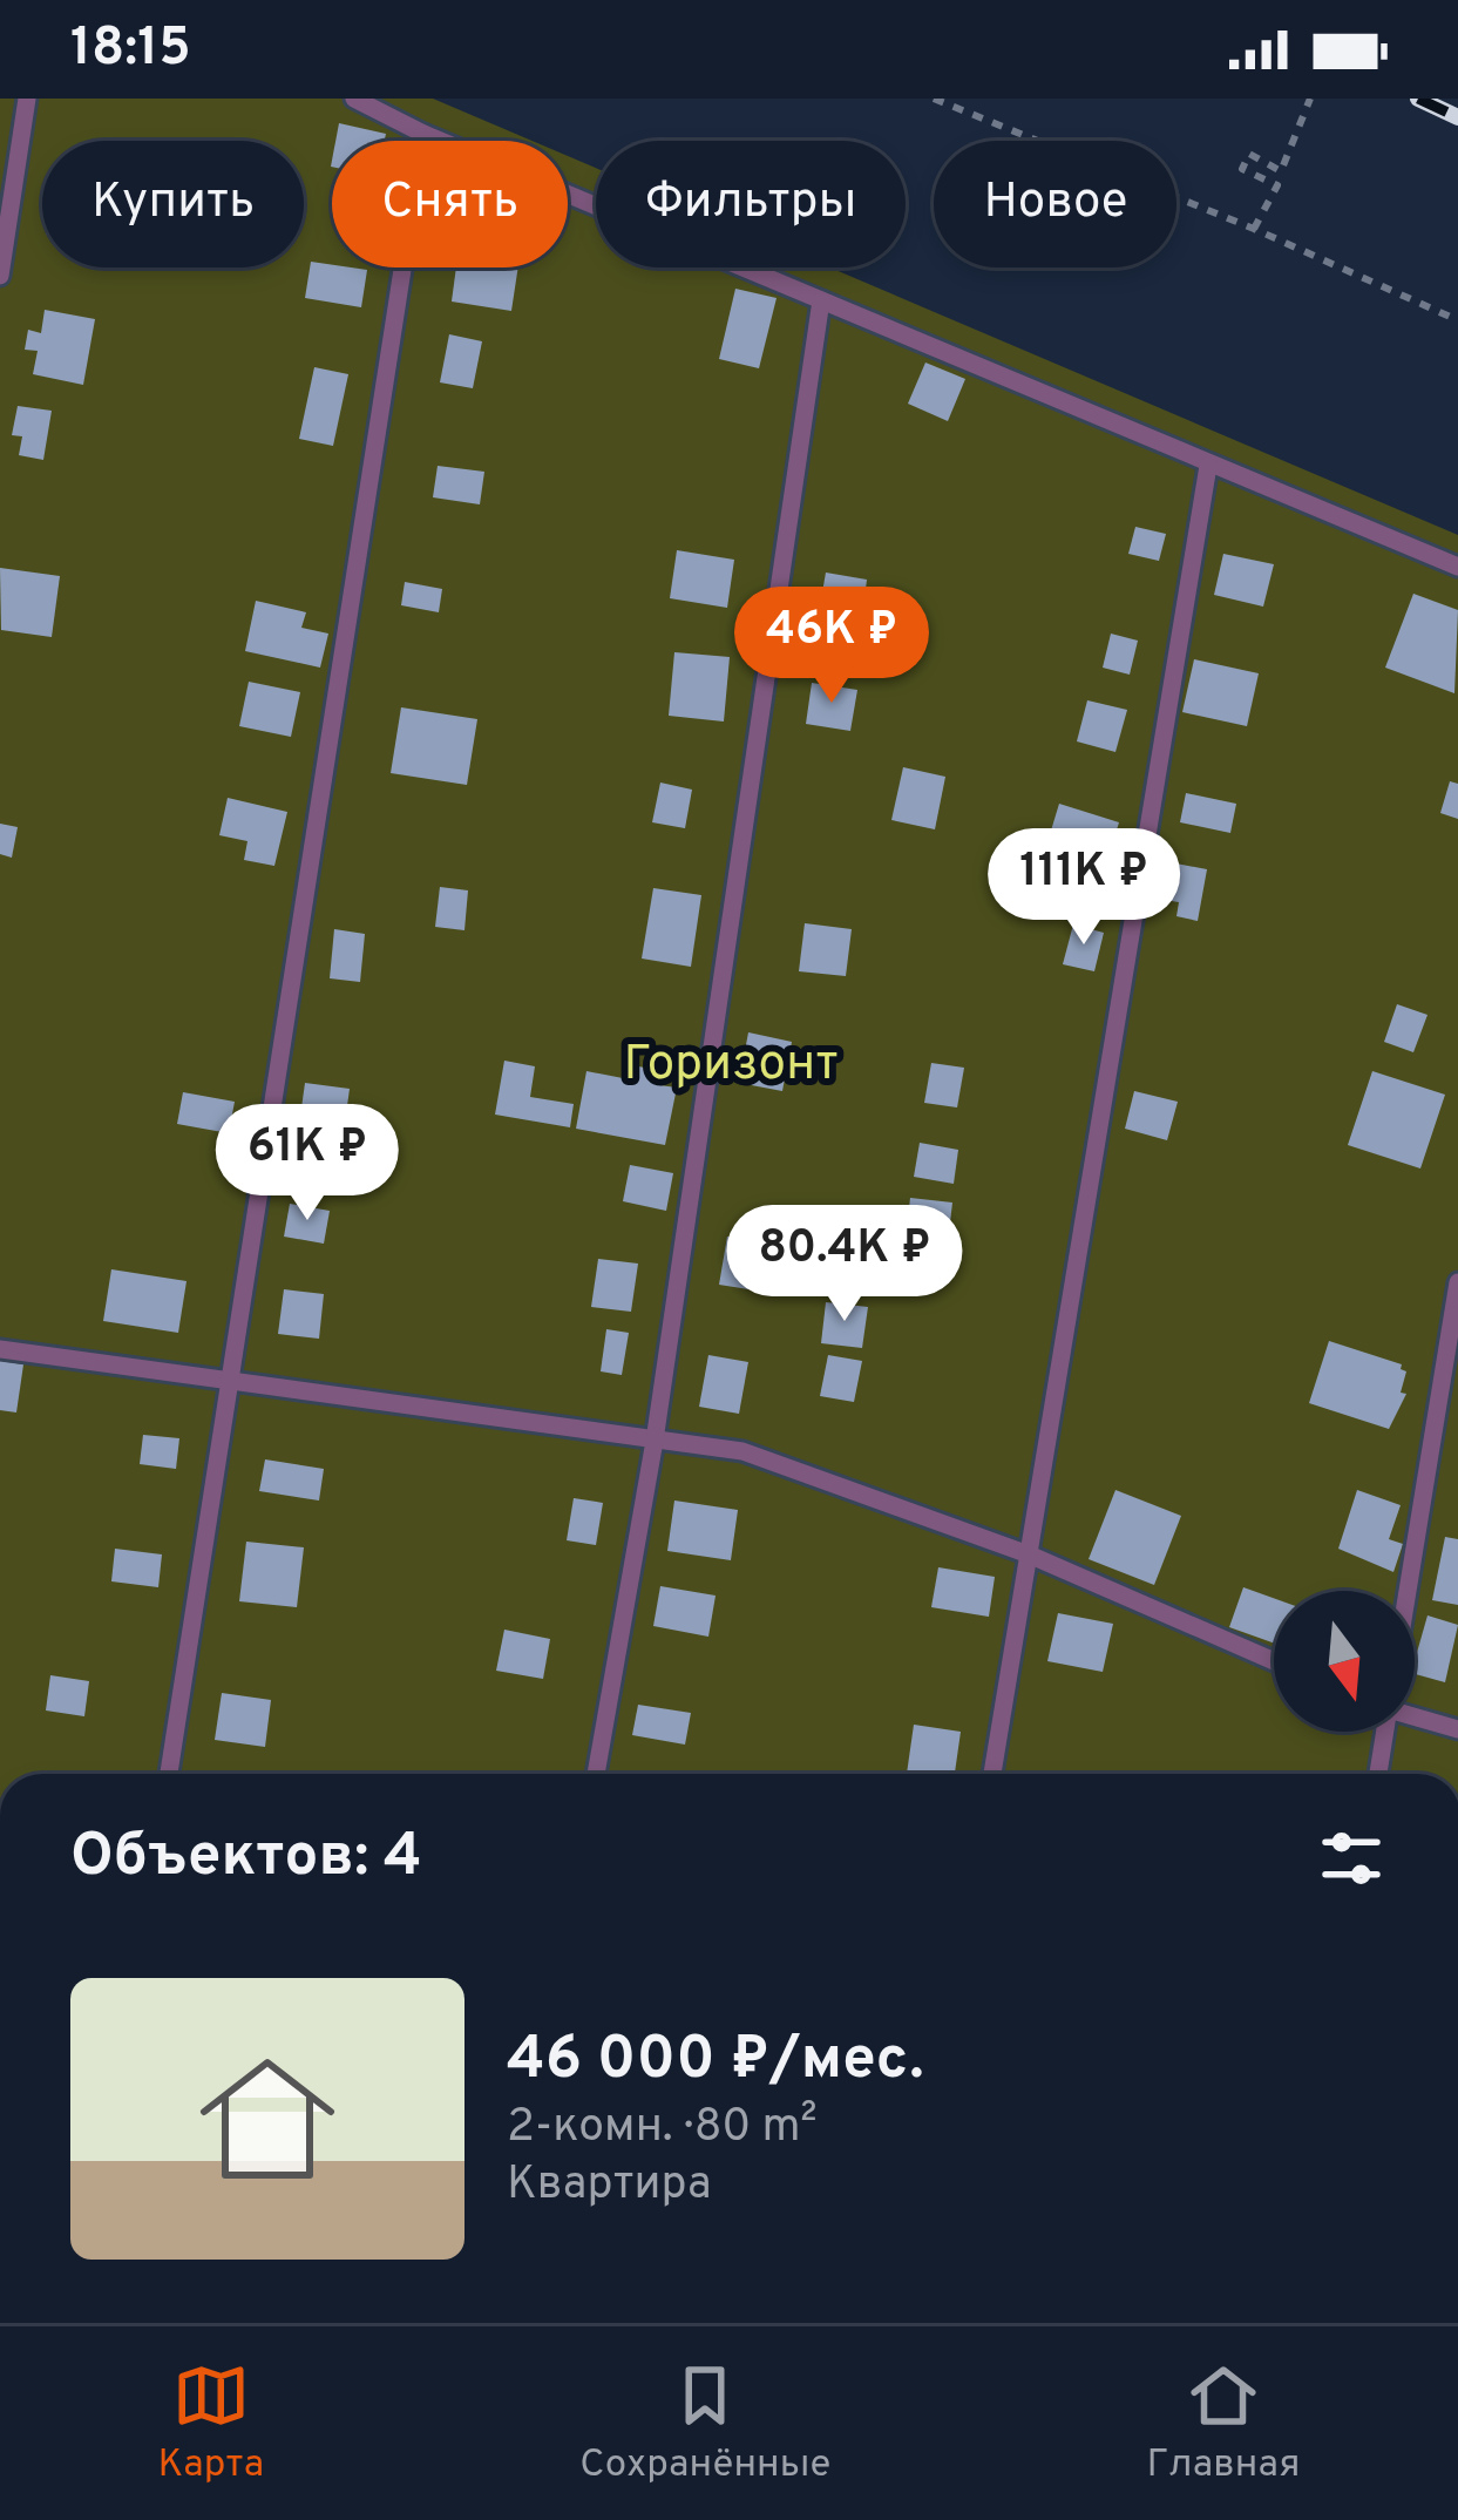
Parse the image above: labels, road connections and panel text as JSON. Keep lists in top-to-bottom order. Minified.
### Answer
{"parks":["Горизонт"],"north":"bottom","page":{"status":"18:15","chip":["Купить","Снять","Фильтры","Новое"],"price":["46K ₽","111K ₽","61K ₽","80.4K ₽"],"heading":"Объектов: 4","list":[{"name":"46 000 ₽/мес.","note":"2-комн. · 80 m² · Квартира"}],"tabs":["Карта","Сохранённые","Главная"]}}
